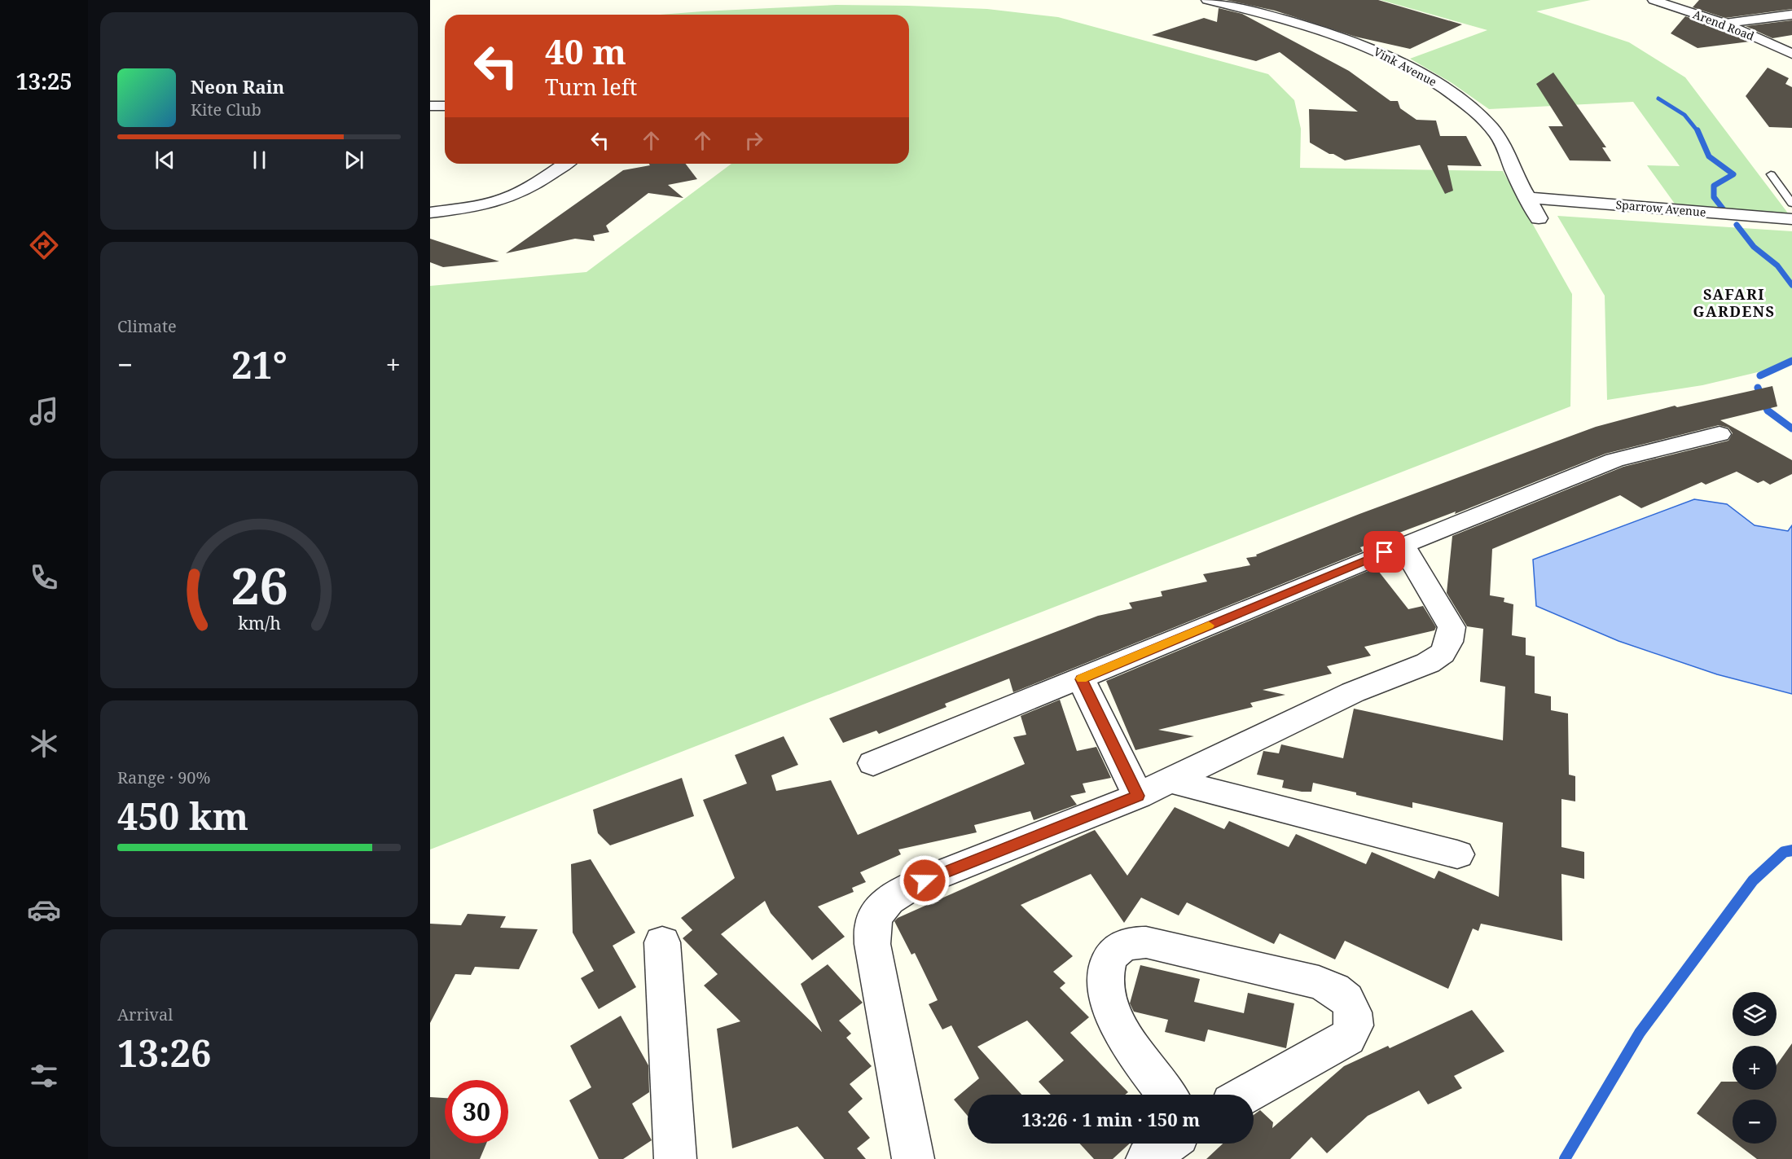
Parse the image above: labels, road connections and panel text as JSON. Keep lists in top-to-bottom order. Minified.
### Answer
{"streets":{"street":["Arend Road","Vink Avenue","Sparrow Avenue"]},"crossings":[["Vink Avenue","Sparrow Avenue"]],"districts":["SAFARI GARDENS"],"page":{"tabs":"13:25","turn":["40 m","Turn left"],"song":["Neon Rain","Kite Club"],"tile":["Climate",["Range · 90%","450 km"],["Arrival","13:26"]],"heat":["−","21°","+"],"map_buttons":["+","−"],"limit":"30","trip":"13:26 · 1 min · 150 m","gauge":["26","km/h"]}}
